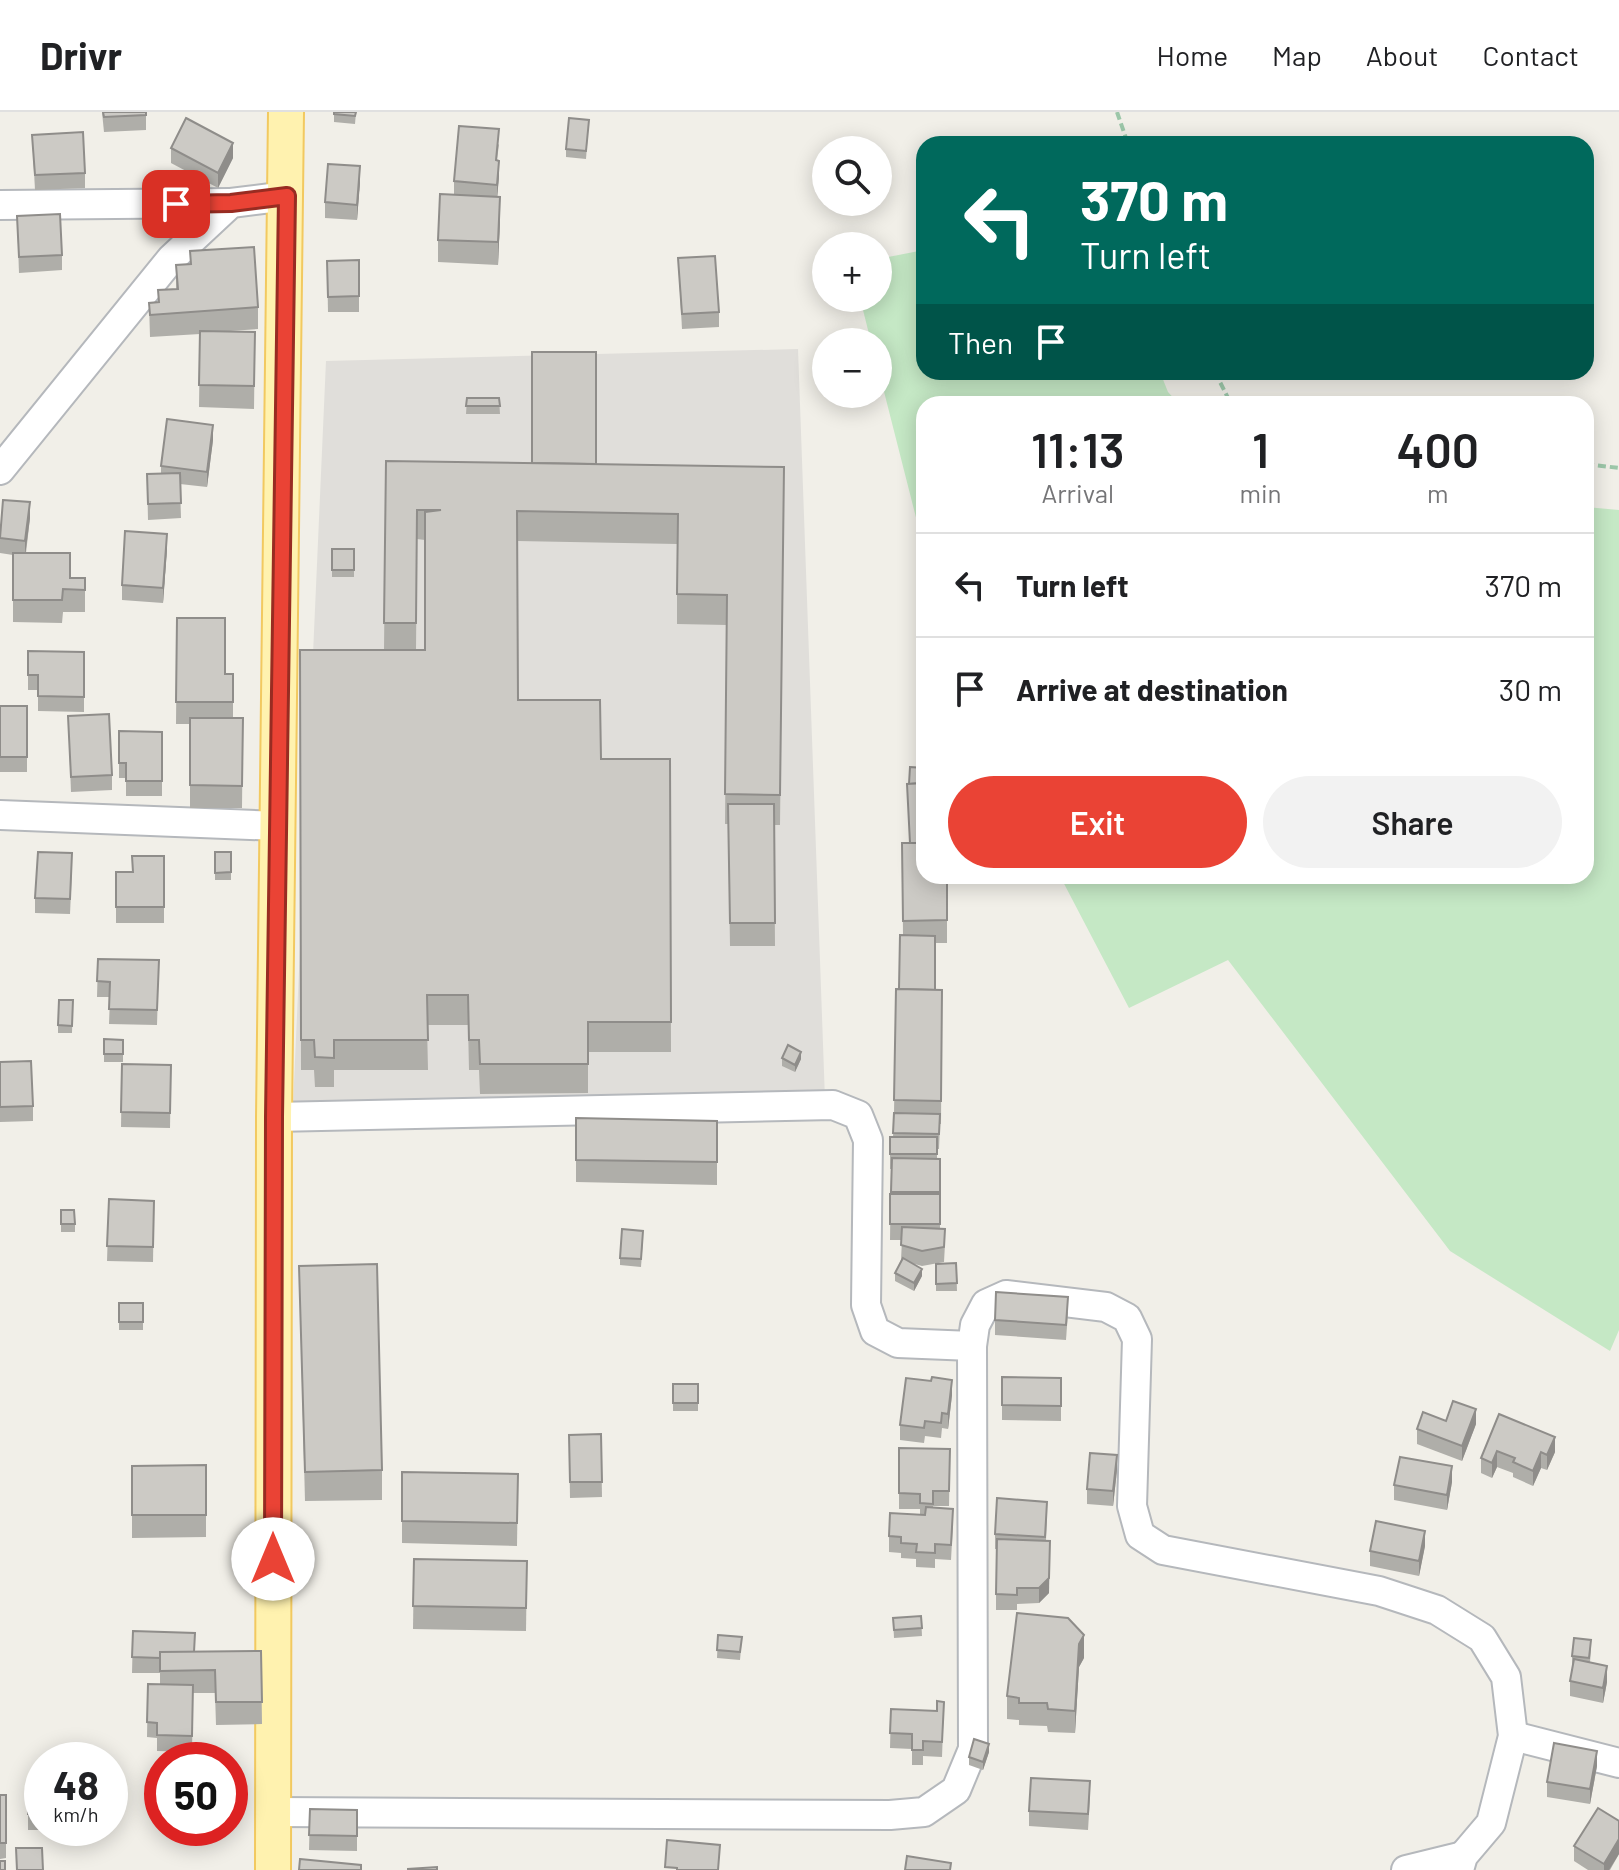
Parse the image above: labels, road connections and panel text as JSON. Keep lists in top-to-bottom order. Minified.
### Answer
{"page":{"header":"Drivr","nav":["Home","Map","About","Contact"],"map_buttons":["+","−"],"turn":["370 m","Turn left"],"then":"Then","eta":["11:13","Arrival","1","min","400","m"],"list":[{"name":"Turn left","value":"370 m"},{"name":"Arrive at destination","value":"30 m"}],"buttons":["Exit","Share"],"speed":"48 km/h","limit":"50"}}
